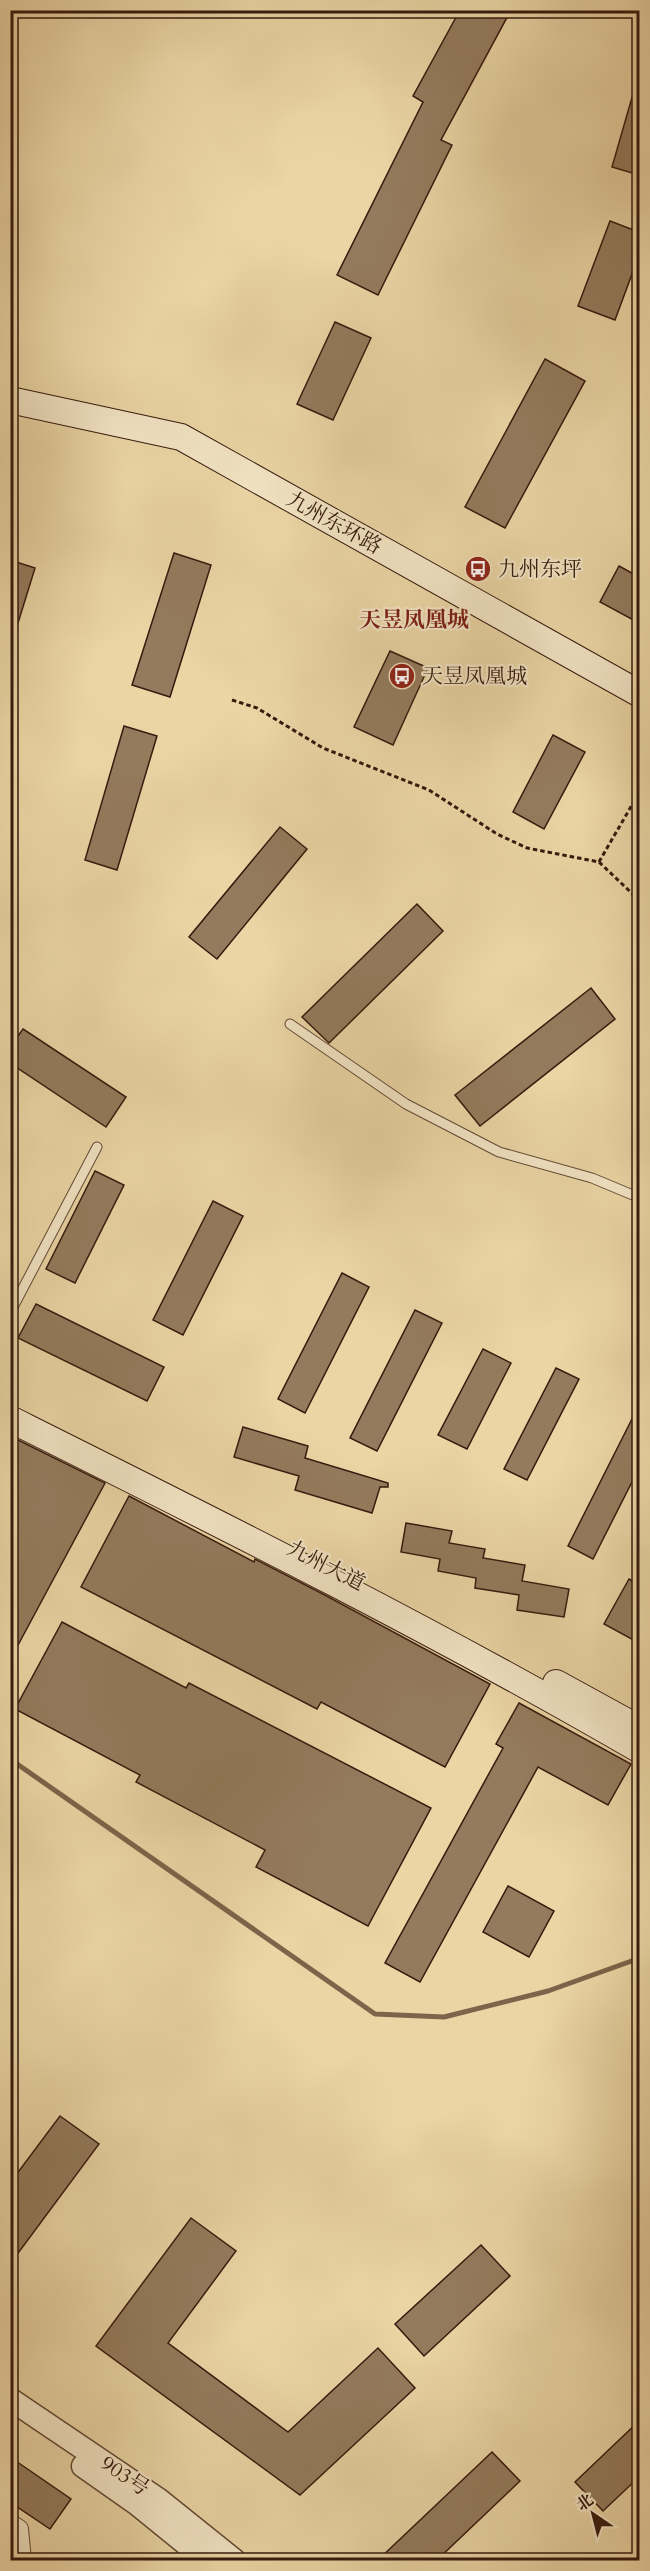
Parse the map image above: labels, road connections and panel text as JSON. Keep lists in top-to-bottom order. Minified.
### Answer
{"streets":{"main road":["九州东环路","九州大道"],"street":["903号"]},"districts":["天昱凤凰城"],"places":{"bus stop":["九州东坪","天昱凤凰城"]},"north":"top left"}
